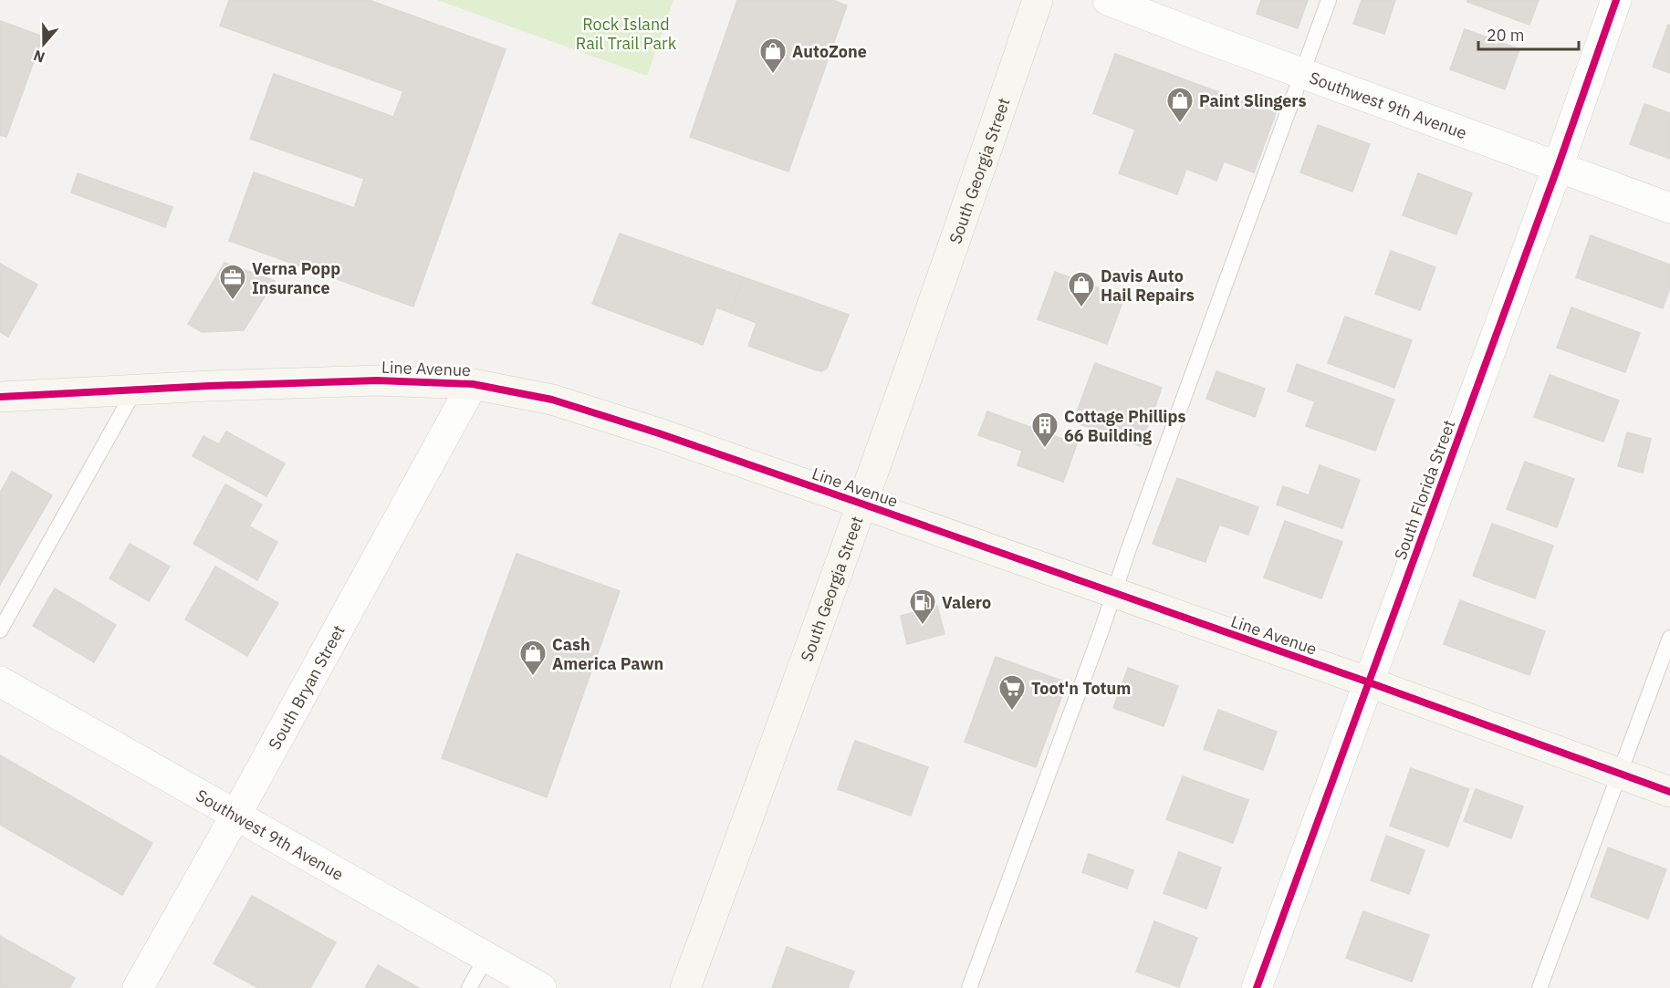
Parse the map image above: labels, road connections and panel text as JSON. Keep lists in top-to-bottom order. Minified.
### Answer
{"streets":{"main road":["South Georgia Street","Line Avenue"],"street":["Southwest 9th Avenue","South Florida Street","South Bryan Street"]},"crossings":[["Southwest 9th Avenue","South Florida Street"],["Southwest 9th Avenue","South Bryan Street"],["South Georgia Street","Line Avenue"],["Line Avenue","South Florida Street"],["Line Avenue","South Bryan Street"]],"parks":["Rock Island Rail Trail Park"],"places":{"shop":["AutoZone","Paint Slingers","Davis Auto Hail Repairs","Cash America Pawn"],"office":["Verna Popp Insurance"],"building":["Cottage Phillips 66 Building"],"fuel station":["Valero"],"supermarket":["Toot'n Totum"]},"scale_bar":"20 m","north":"bottom"}
